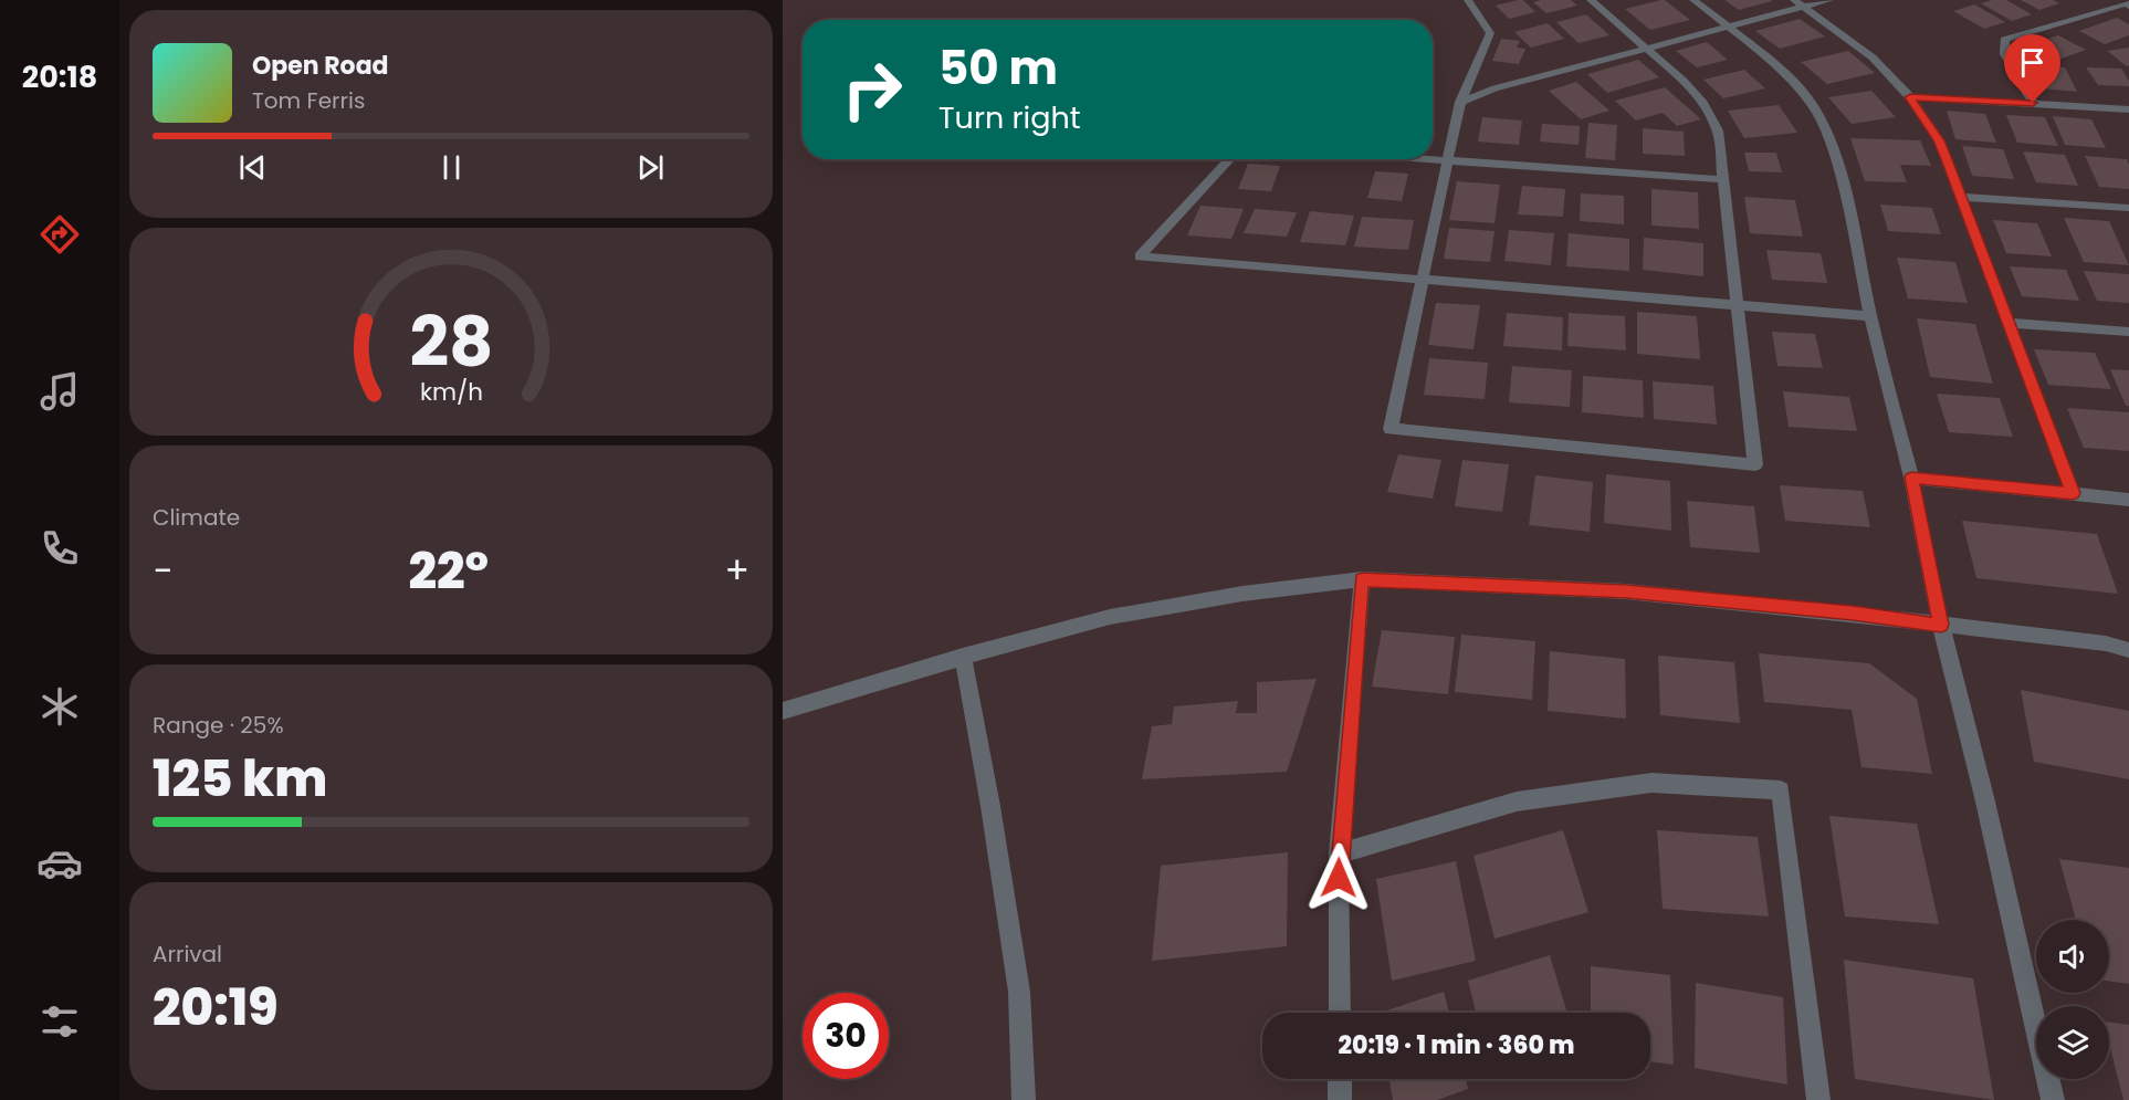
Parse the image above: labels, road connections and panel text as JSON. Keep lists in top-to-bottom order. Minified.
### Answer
{"page":{"tabs":"20:18","turn":["50 m","Turn right"],"song":["Open Road","Tom Ferris"],"tile":["Climate",["Range · 25%","125 km"],["Arrival","20:19"]],"heat":["−","22°","+"],"limit":"30","trip":"20:19 · 1 min · 360 m","gauge":["28","km/h"]}}
